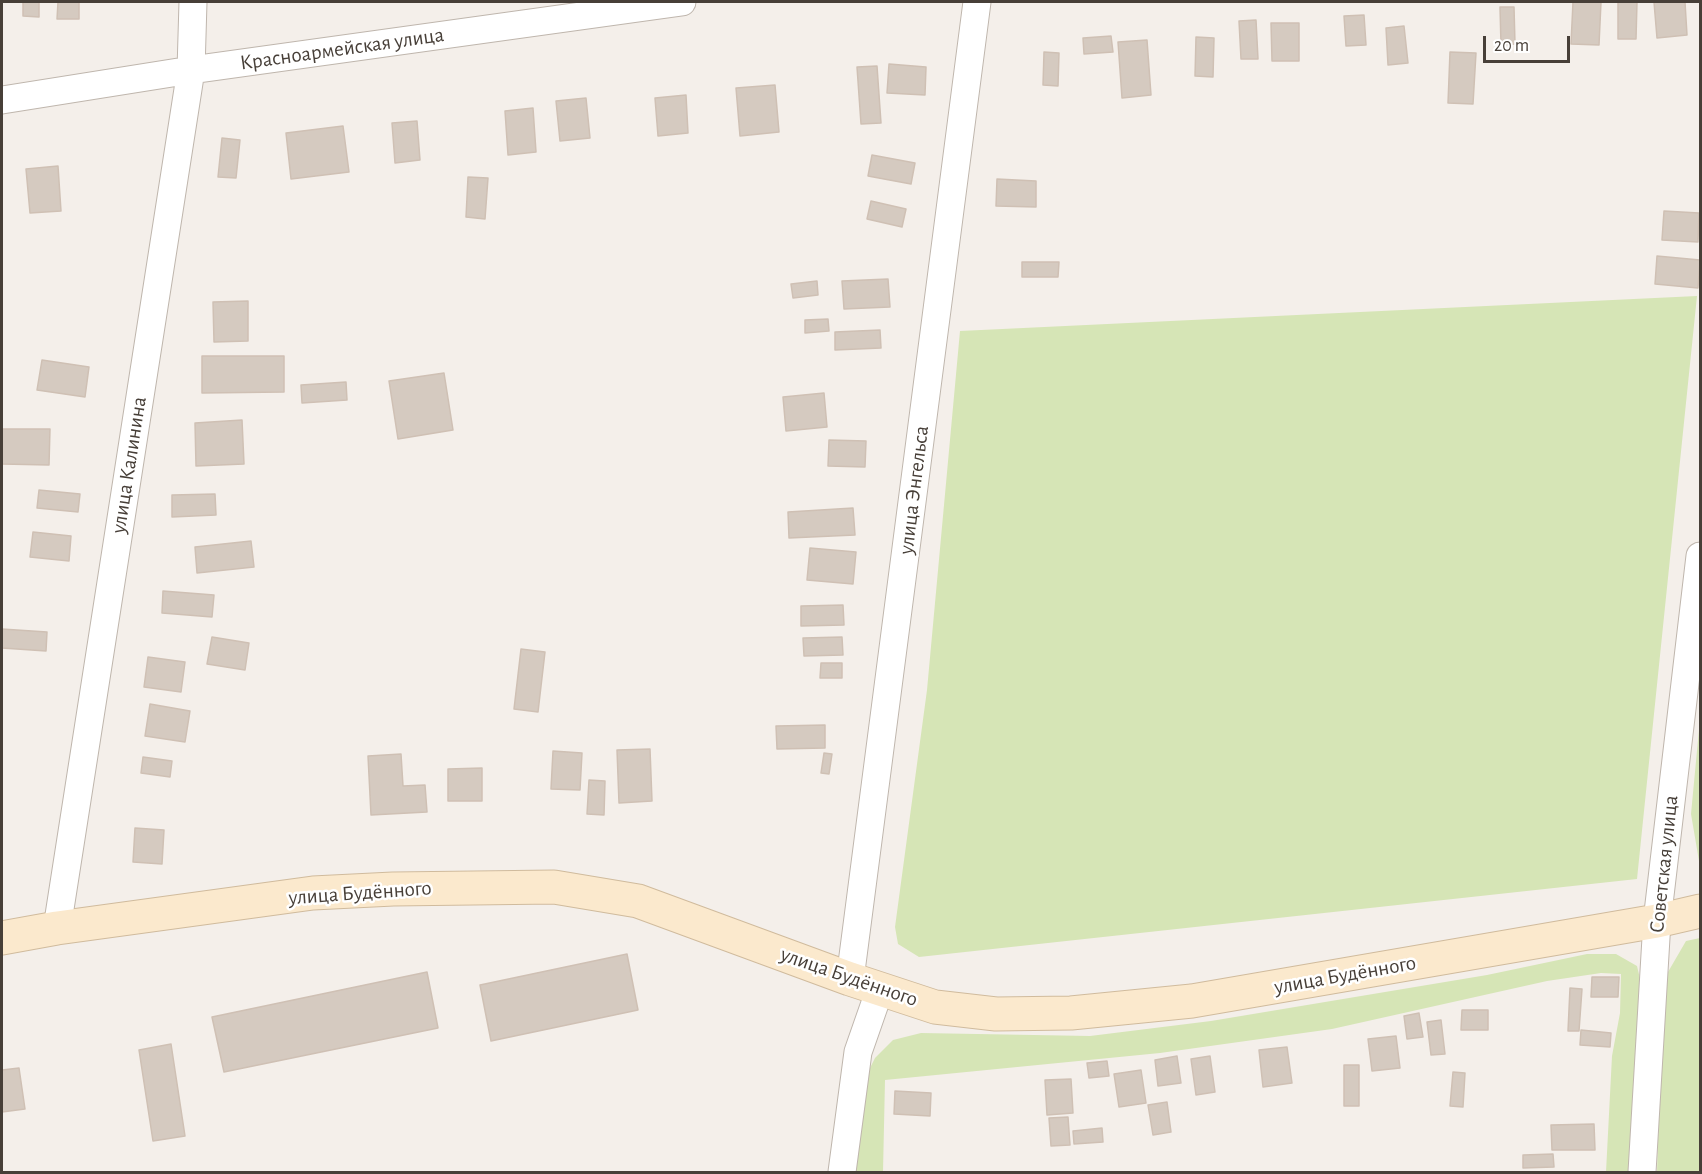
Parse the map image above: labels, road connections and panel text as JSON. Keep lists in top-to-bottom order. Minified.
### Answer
{"streets":{"street":["Красноармейская улица","улица Калинина","улица Энгельса","Советская улица","улица Будённого"]},"crossings":[["Красноармейская улица","улица Калинина"],["улица Калинина","улица Будённого"],["улица Энгельса","улица Будённого"],["Советская улица","улица Будённого"]],"scale_bar":"20 m"}
